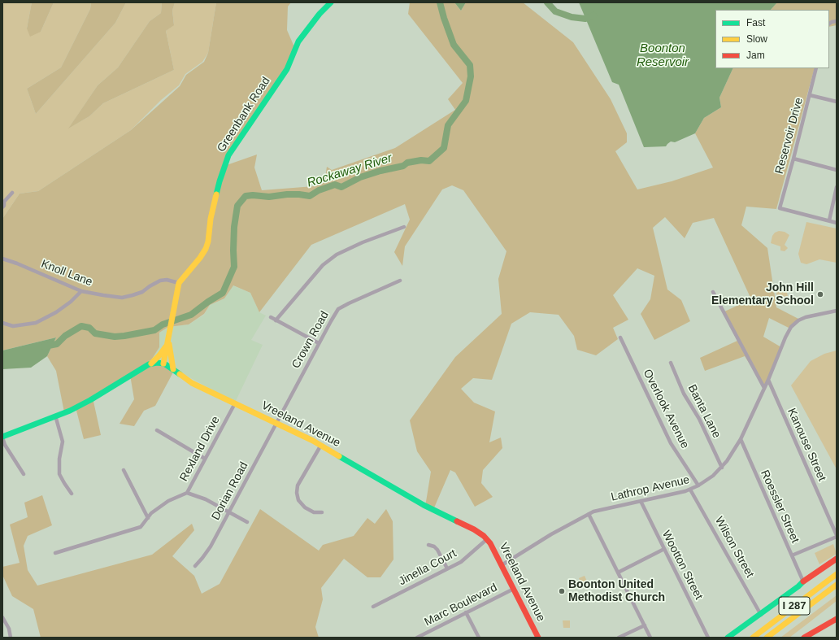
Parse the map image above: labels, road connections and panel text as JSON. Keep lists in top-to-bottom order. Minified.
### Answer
{"streets":{"main road":["Greenbank Road","Vreeland Avenue","I 287"],"street":["Reservoir Drive","Knoll Lane","Crown Road","Overlook Avenue","Banta Lane","Kanouse Street","Rexland Drive","Lathrop Avenue","Dorian Road","Roessler Street","Wilson Street","Wootton Street","Jinella Court","Marc Boulevard"]},"crossings":[["Greenbank Road","Knoll Lane"],["Greenbank Road","Vreeland Avenue"],["Crown Road","Vreeland Avenue"],["Crown Road","Dorian Road"],["Overlook Avenue","Lathrop Avenue"],["Banta Lane","Lathrop Avenue"],["Vreeland Avenue","Rexland Drive"],["Vreeland Avenue","Lathrop Avenue"],["Vreeland Avenue","Dorian Road"],["Vreeland Avenue","Jinella Court"],["Vreeland Avenue","Marc Boulevard"],["Kanouse Street","Lathrop Avenue"],["Lathrop Avenue","Roessler Street"],["Lathrop Avenue","Wilson Street"],["Lathrop Avenue","Wootton Street"]],"water":["Boonton Reservoir","Rockaway River"],"places":["John Hill Elementary School","Boonton United Methodist Church"],"legend":["Fast","Slow","Jam"]}
